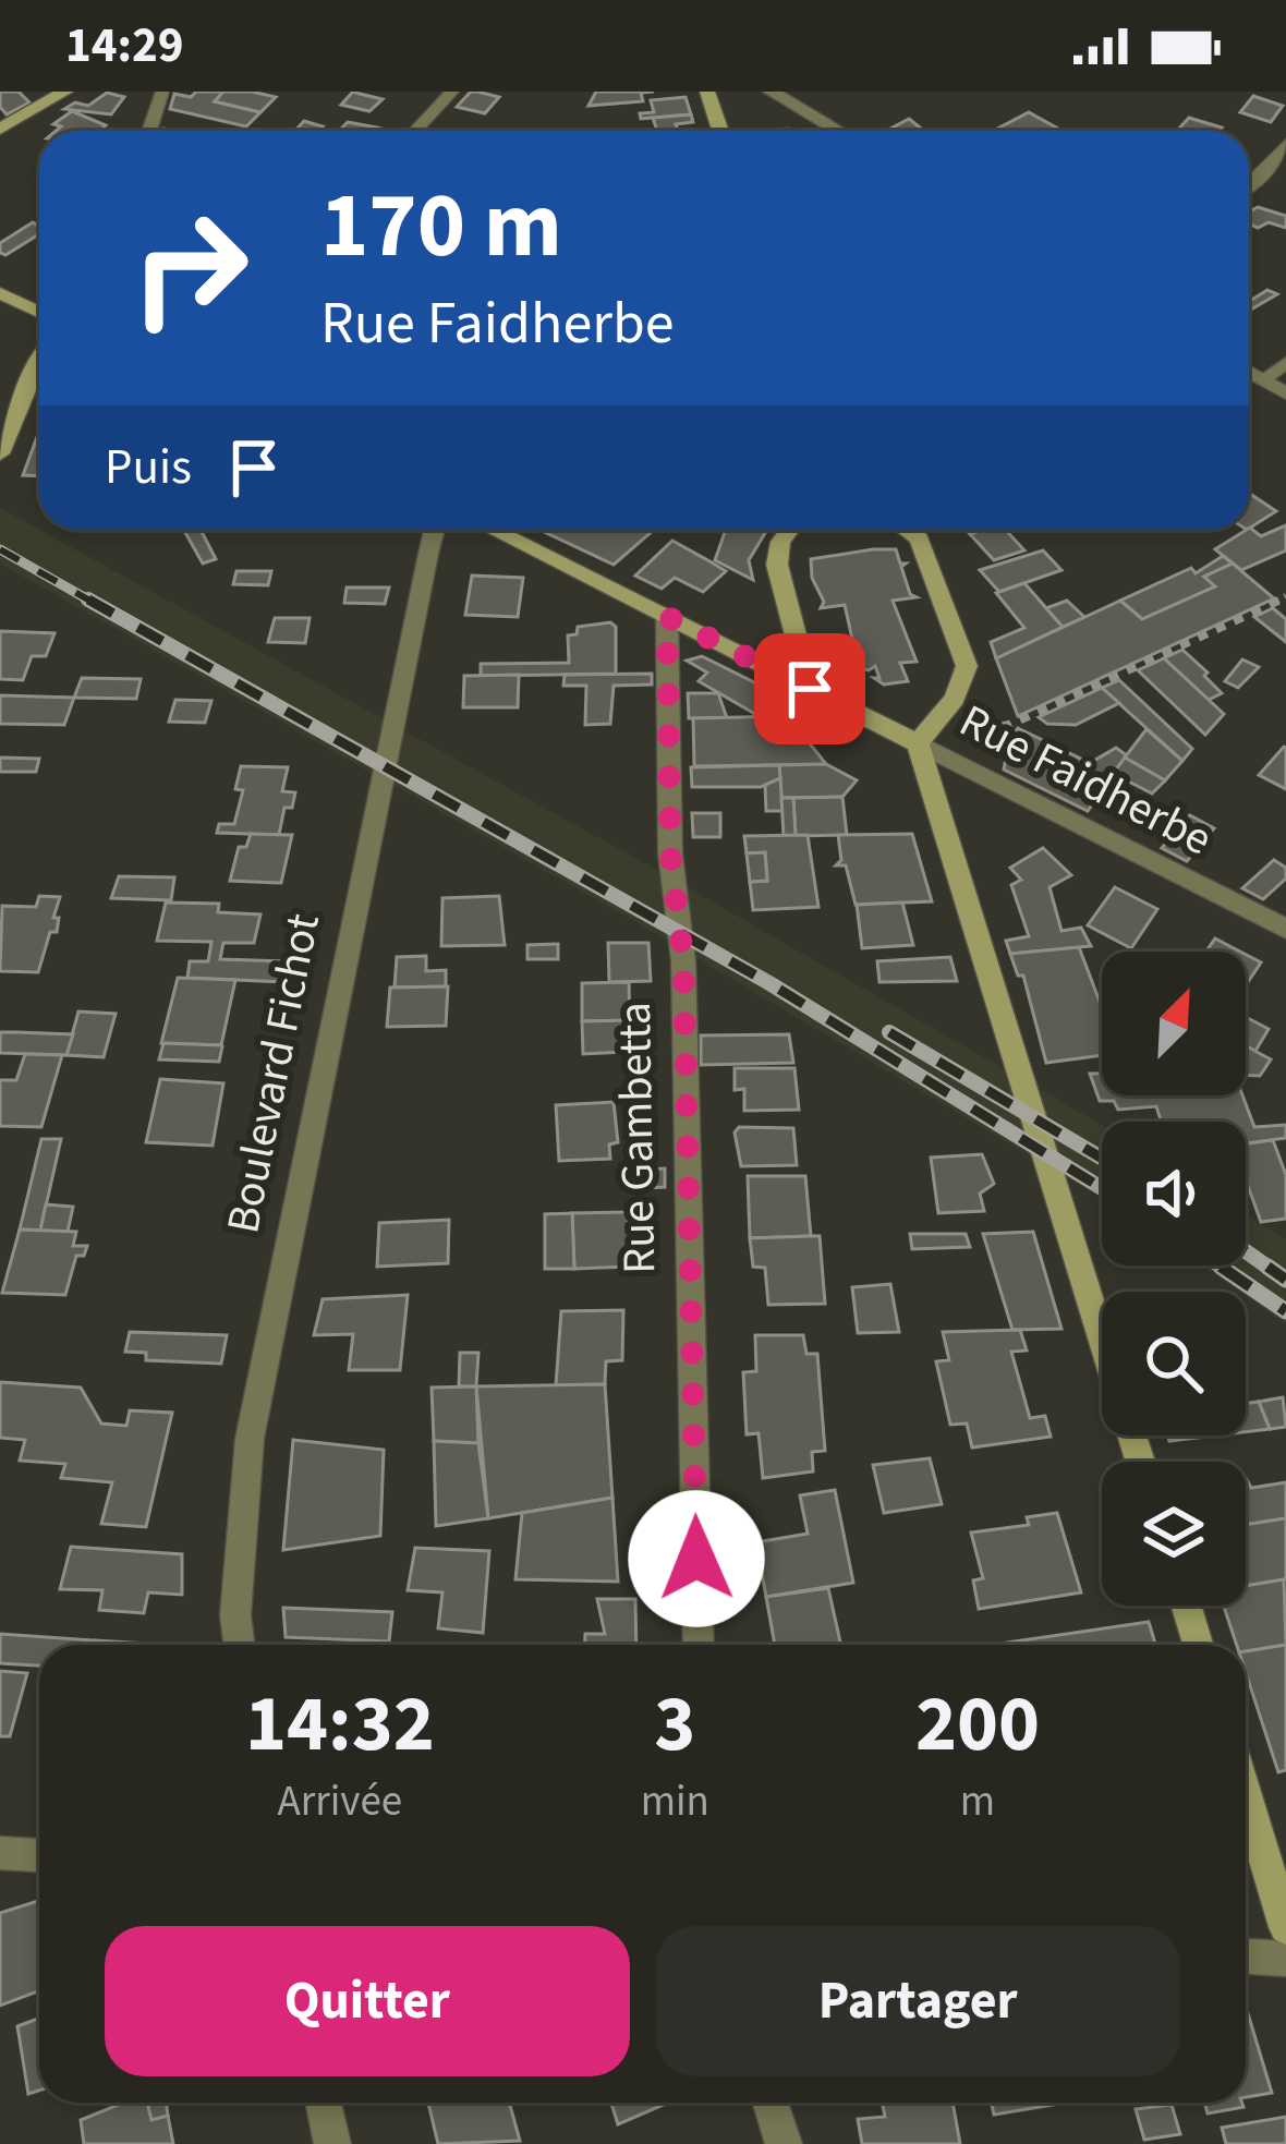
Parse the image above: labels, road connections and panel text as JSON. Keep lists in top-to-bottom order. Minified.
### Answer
{"streets":{"street":["Rue Faidherbe","Boulevard Fichot","Rue Gambetta"]},"north":"top right","page":{"status":"14:29","turn":["170 m","Rue Faidherbe"],"then":"Puis","eta":["14:32","Arrivée","3","min","200","m"],"buttons":["Quitter","Partager"]}}
